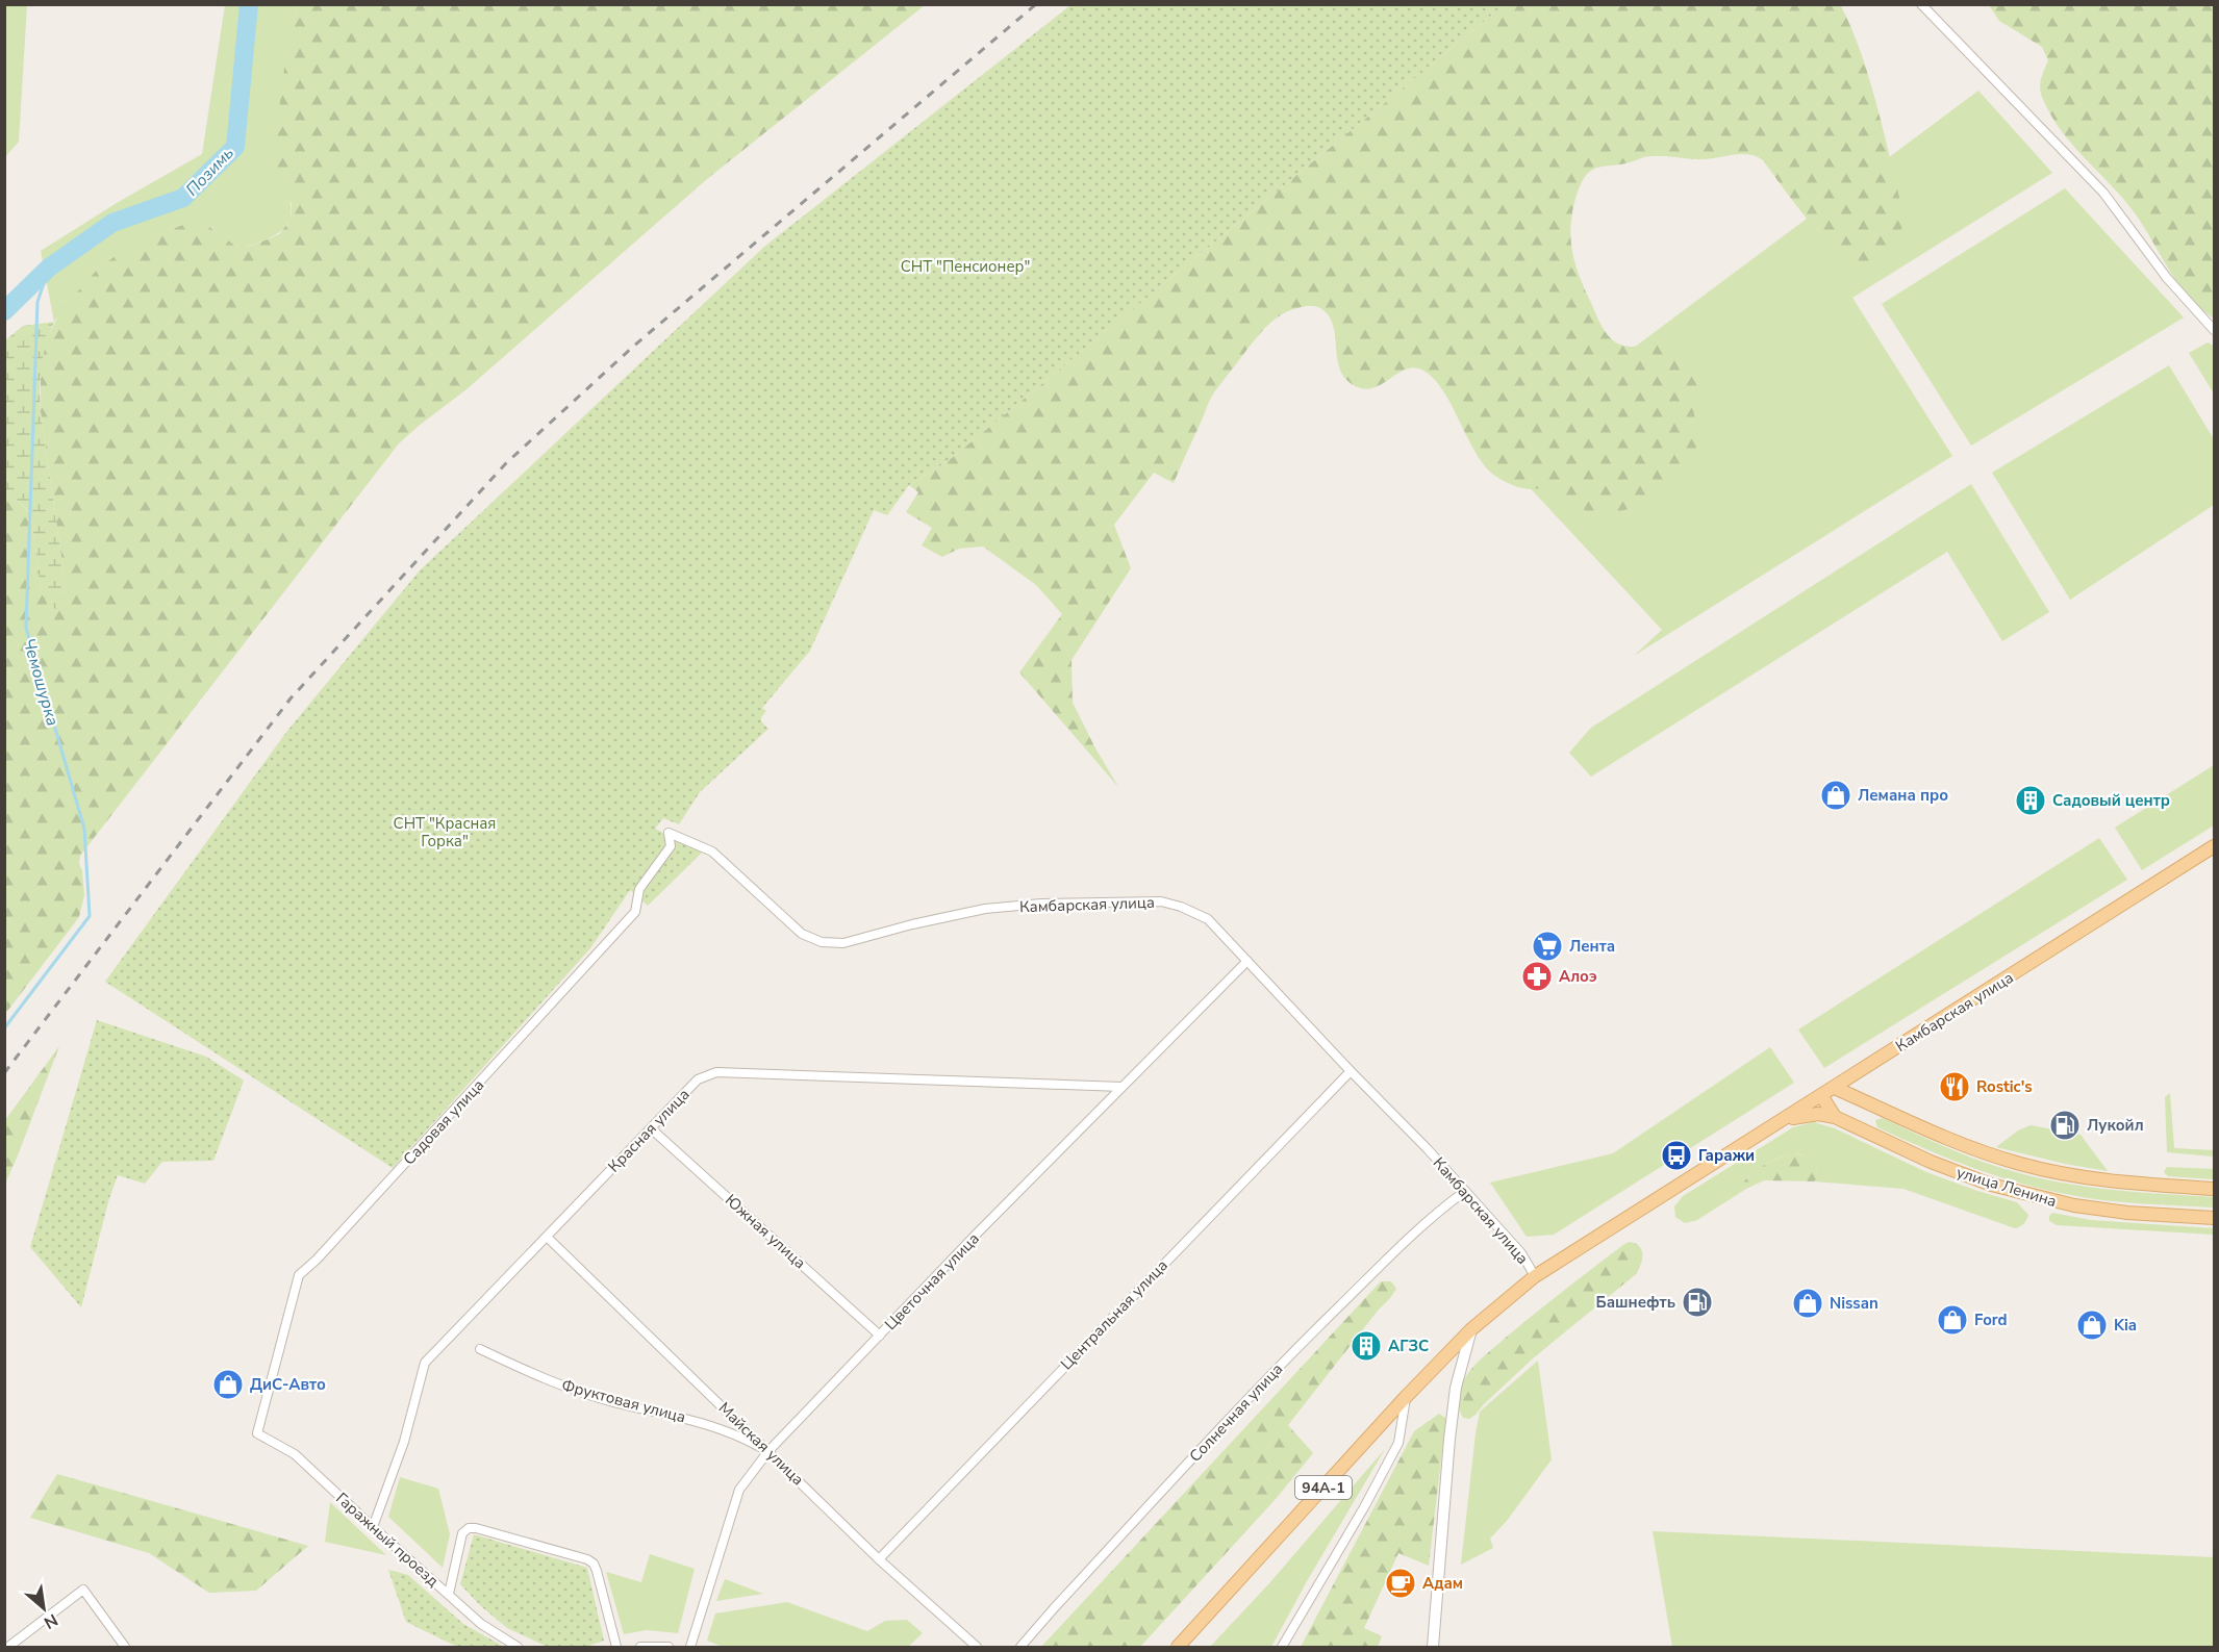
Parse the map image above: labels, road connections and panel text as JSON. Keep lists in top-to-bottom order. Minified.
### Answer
{"streets":{"main road":["Камбарская улица","улица Ленина","94А-1"],"street":["Садовая улица","Красная улица","Южная улица","Цветочная улица","Центральная улица","Фруктовая улица","Солнечная улица","Майская улица","Гаражный проезд"]},"crossings":[["Камбарская улица","Садовая улица"],["Камбарская улица","улица Ленина"],["Камбарская улица","Цветочная улица"],["Камбарская улица","Центральная улица"],["Камбарская улица","Солнечная улица"],["Камбарская улица","94А-1"],["Садовая улица","Гаражный проезд"],["Красная улица","Южная улица"],["Красная улица","Цветочная улица"],["Красная улица","Майская улица"],["Красная улица","Гаражный проезд"],["Южная улица","Цветочная улица"],["Цветочная улица","Фруктовая улица"],["Цветочная улица","Майская улица"],["Центральная улица","Майская улица"],["Фруктовая улица","Майская улица"]],"water":["Позимь","Чемошурка"],"parks":["СНТ \"Пенсионер\"","СНТ \"Красная Горка\""],"places":{"shop":["Лемана про","Nissan","Ford","Kia","ДиС-Авто"],"building":["Садовый центр","АГЗС"],"supermarket":["Лента"],"pharmacy":["Алоэ"],"restaurant":["Rostic's"],"fuel station":["Лукойл","Башнефть"],"bus stop":["Гаражи"],"cafe":["Адам"]},"north":"bottom right"}
